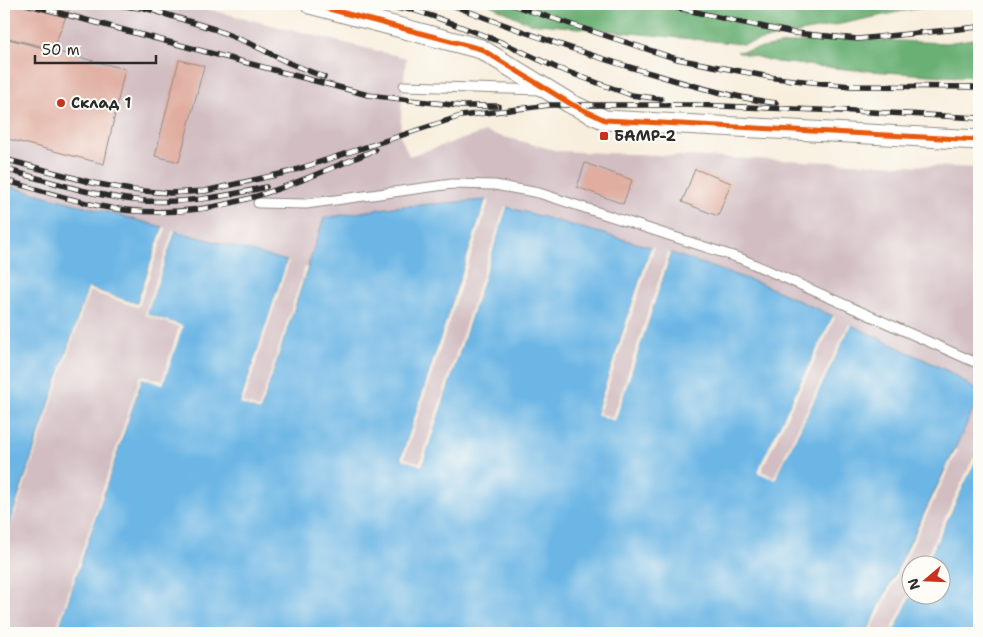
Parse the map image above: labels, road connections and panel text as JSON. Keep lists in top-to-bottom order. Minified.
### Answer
{"places":{"other":["Склад 1"],"transit":["БАМР-2"]},"scale_bar":"50 m","north":"left"}
